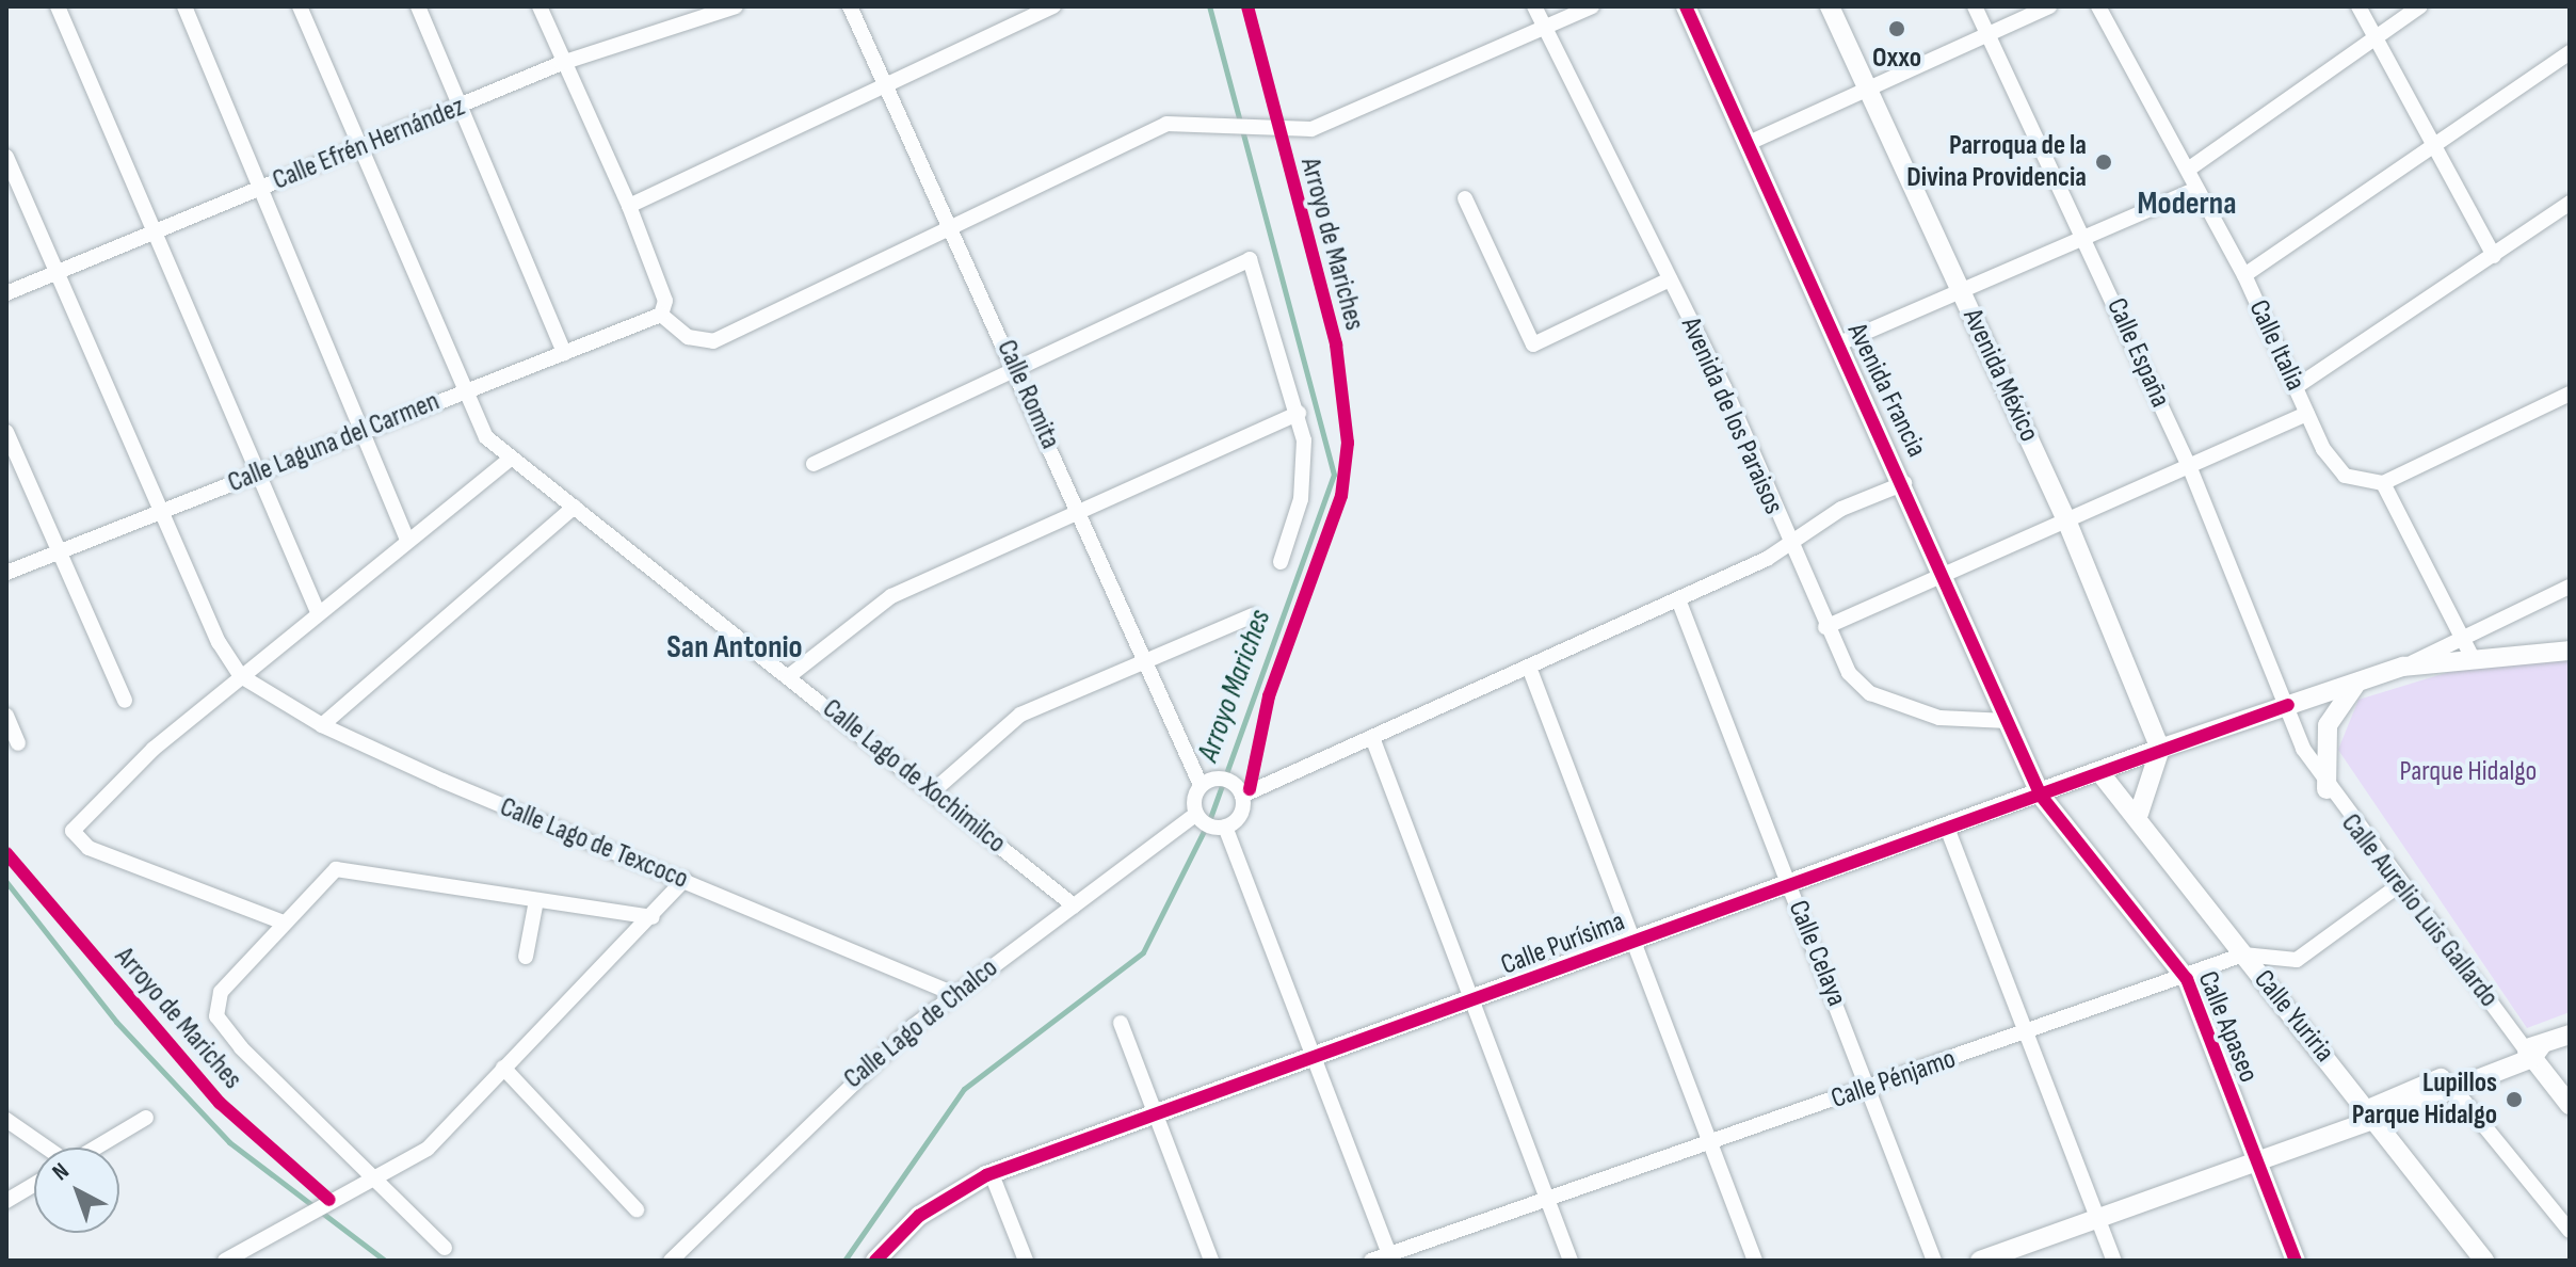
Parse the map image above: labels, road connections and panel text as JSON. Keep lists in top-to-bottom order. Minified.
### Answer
{"streets":{"street":["Calle Efrén Hernández","Calle Italia","Calle España","Avenida México","Avenida Francia","Calle Romita","Avenida de los Paraisos","Calle Laguna del Carmen","Calle Lago de Xochimilco","Calle Lago de Texcoco","Calle Aurelio Luis Gallardo","Calle Purísima","Calle Celaya","Calle Yuriria","Calle Lago de Chalco","Calle Apaseo","Calle Pénjamo"],"cycle path":["Arroyo de Mariches"]},"crossings":[["Calle Efrén Hernández","Calle Lago de Xochimilco"],["Calle España","Calle Aurelio Luis Gallardo"],["Calle España","Calle Purísima"],["Avenida México","Calle Purísima"],["Avenida Francia","Avenida de los Paraisos"],["Avenida Francia","Calle Purísima"],["Avenida Francia","Calle Apaseo"],["Calle Romita","Calle Lago de Chalco"],["Calle Laguna del Carmen","Calle Lago de Xochimilco"],["Calle Lago de Xochimilco","Calle Lago de Chalco"],["Calle Lago de Texcoco","Calle Lago de Chalco"],["Calle Aurelio Luis Gallardo","Calle Purísima"],["Calle Purísima","Calle Celaya"],["Calle Purísima","Calle Yuriria"],["Calle Purísima","Calle Apaseo"],["Calle Celaya","Calle Pénjamo"],["Calle Yuriria","Calle Pénjamo"],["Calle Apaseo","Calle Pénjamo"]],"districts":["Moderna","San Antonio"],"water":["Arroyo Mariches"],"parks":["Parque Hidalgo"],"places":["Oxxo","Parroqua de la Divina Providencia","Lupillos Parque Hidalgo"],"north":"top left"}
